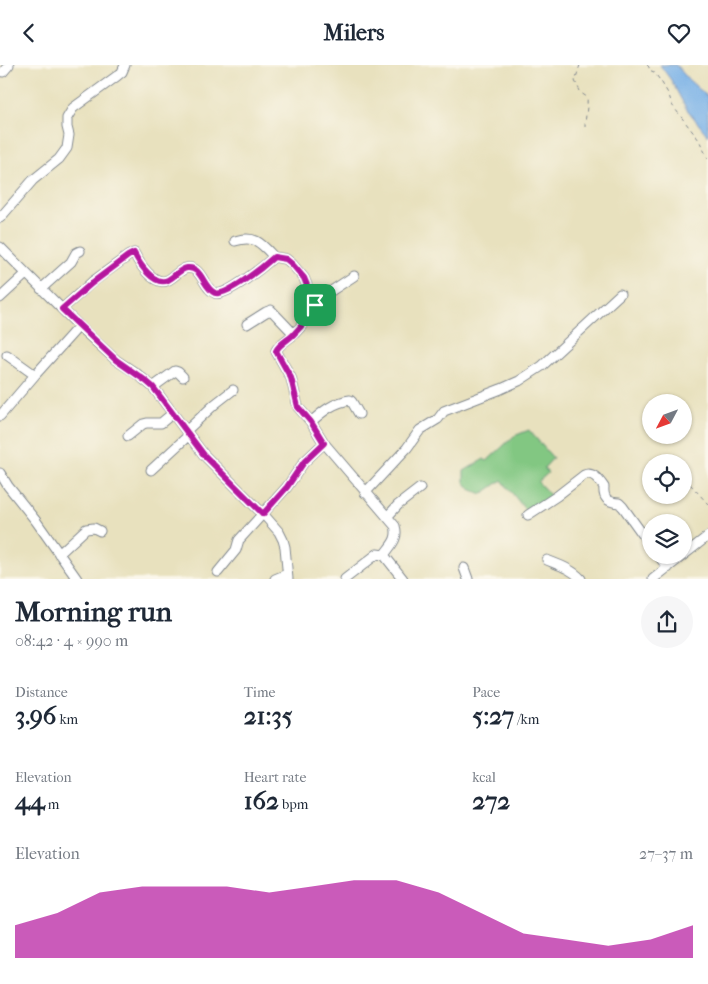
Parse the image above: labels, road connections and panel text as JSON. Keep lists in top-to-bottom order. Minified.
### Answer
{"north":"bottom left","page":{"header":"Milers","heading":["Morning run","08:42 · 4 × 990 m"],"stats":[["Distance","3.96 km"],["Time","21:35"],["Pace","5:27 /km"],["Elevation","44 m"],["Heart rate","162 bpm"],["kcal","272"]],"chart":["Elevation","27–37 m"]}}
